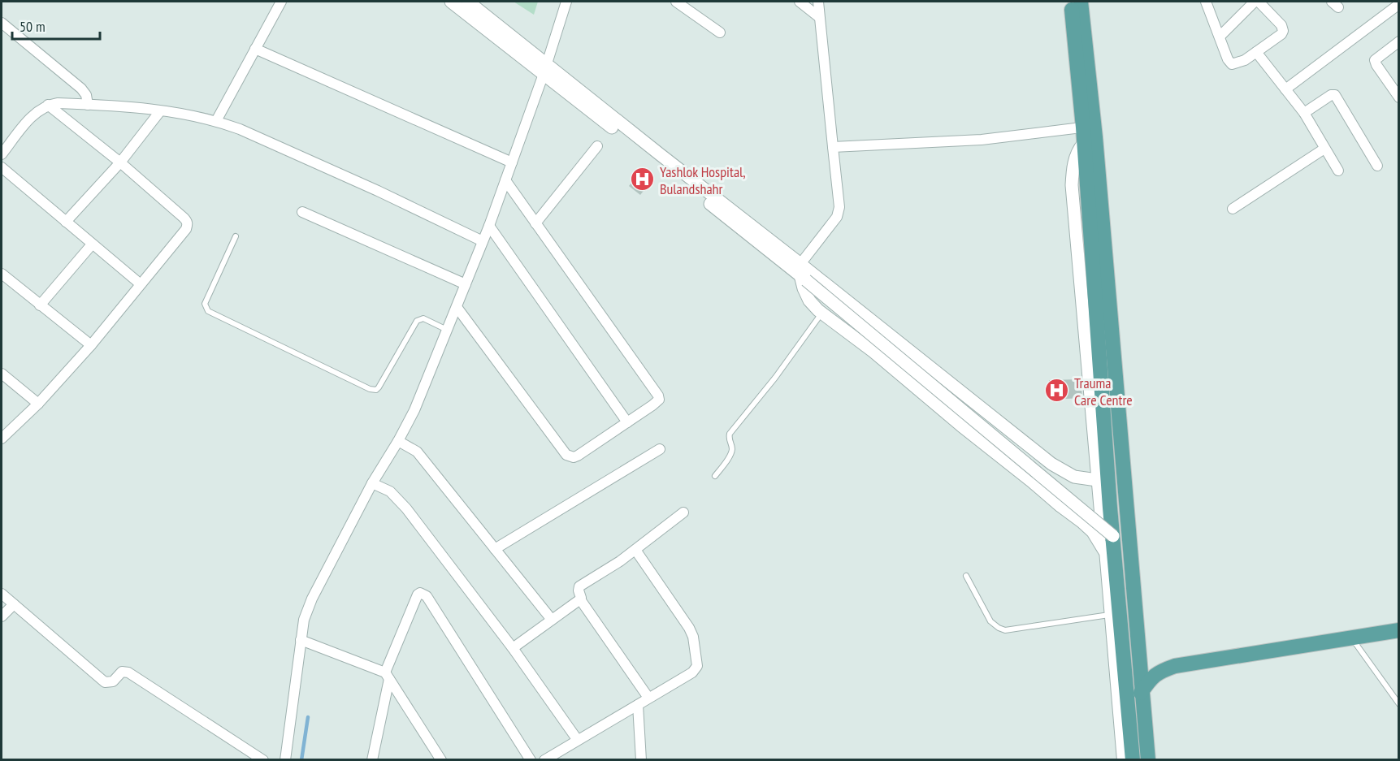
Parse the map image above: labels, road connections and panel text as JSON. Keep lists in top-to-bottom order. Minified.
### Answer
{"places":{"hospital":["Yashlok Hospital, Bulandshahr","Trauma Care Centre"]},"scale_bar":"50 m"}
